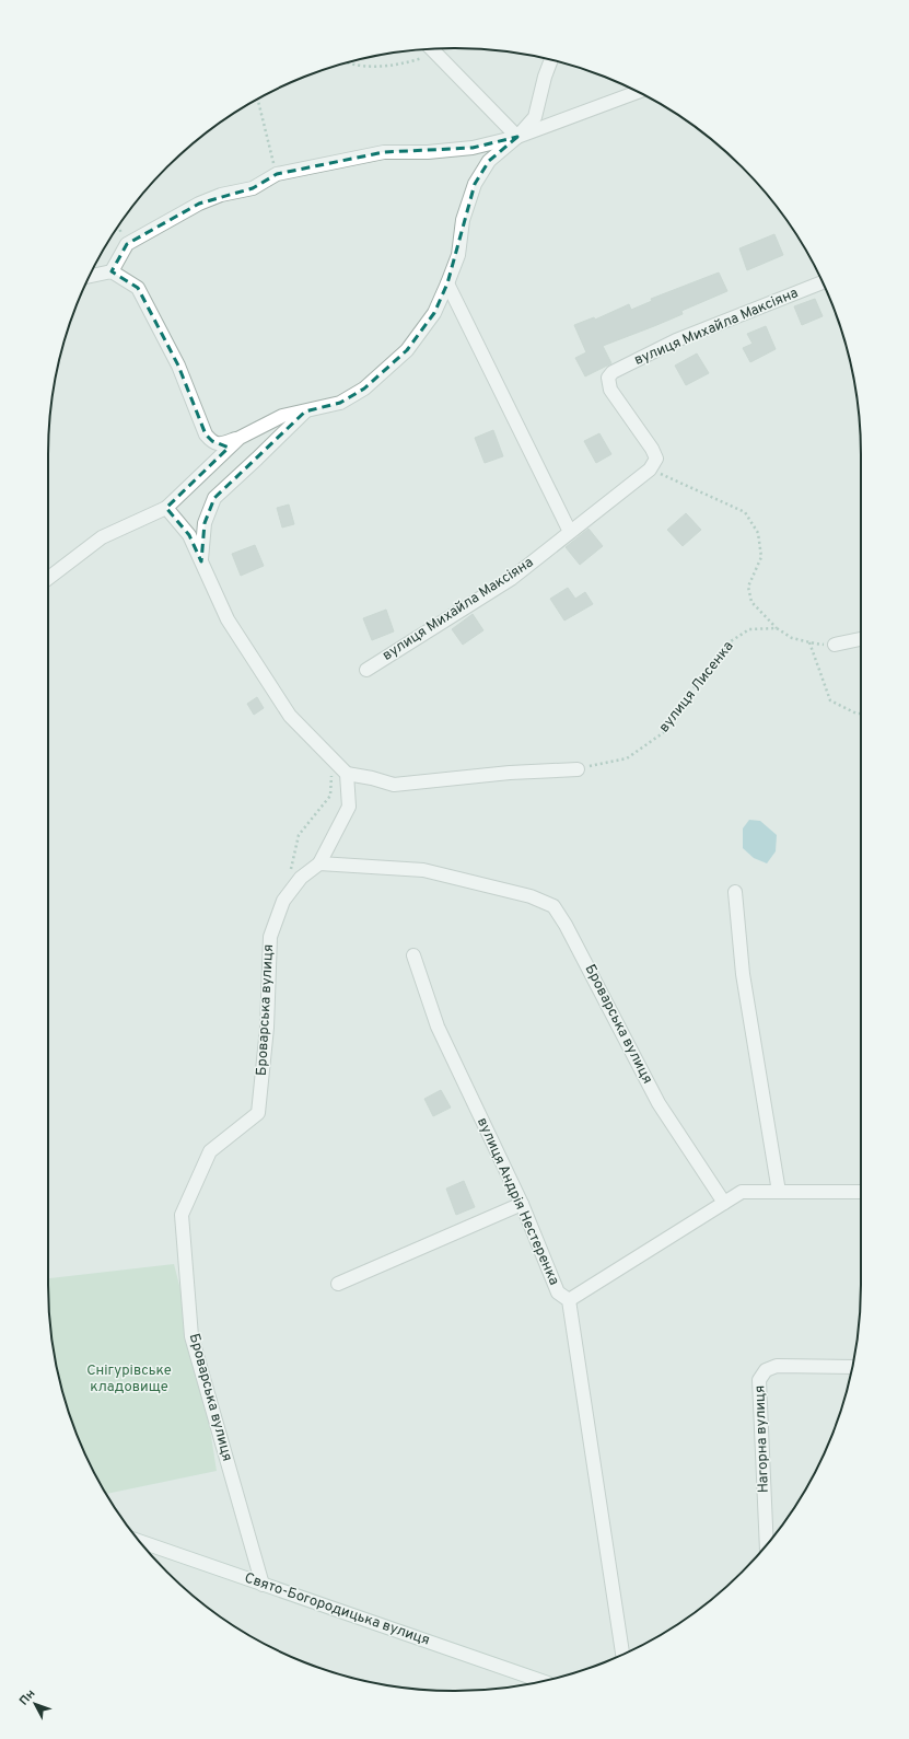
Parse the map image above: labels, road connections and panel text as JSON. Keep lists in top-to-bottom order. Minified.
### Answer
{"streets":{"street":["вулиця Михайла Максіяна","Броварська вулиця","вулиця Андрія Нестеренка","Нагорна вулиця","Свято-Богородицька вулиця"],"path":["вулиця Лисенка"]},"crossings":[["Броварська вулиця","Свято-Богородицька вулиця"]],"parks":["Снігурівське кладовище"],"north":"top left"}
